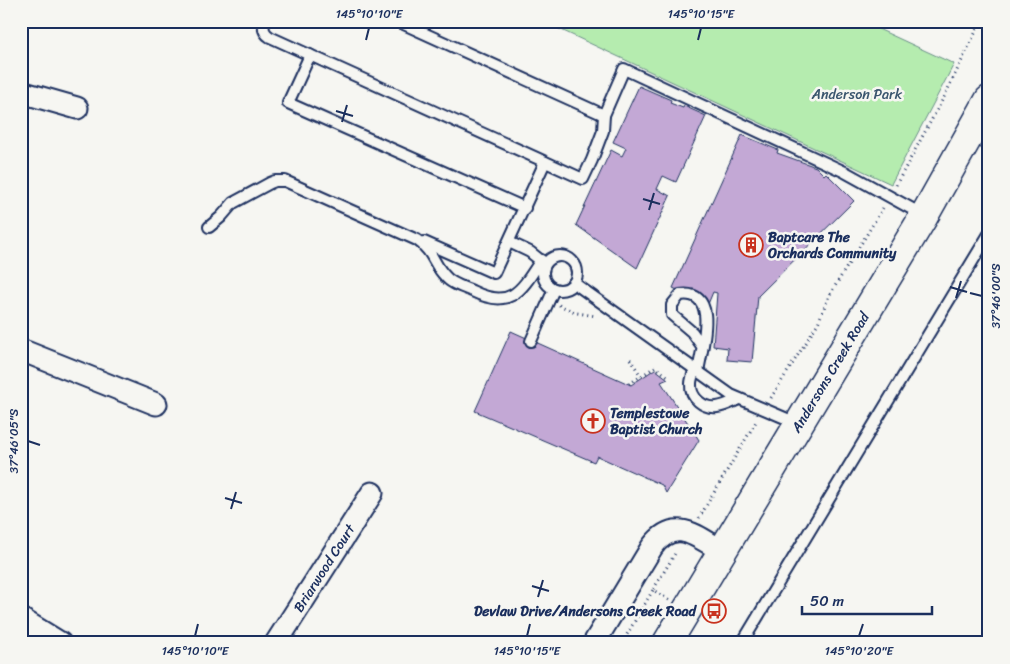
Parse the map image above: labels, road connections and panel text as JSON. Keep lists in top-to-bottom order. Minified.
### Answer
{"streets":{"main road":["Andersons Creek Road"],"street":["Briarwood Court"]},"parks":["Anderson Park"],"places":{"building":["Baptcare The Orchards Community"],"church":["Templestowe Baptist Church"],"bus stop":["Devlaw Drive/Andersons Creek Road"]},"scale_bar":"50 m","coordinates":["145°10'10\"E","145°10'15\"E","37°46'00\"S","37°46'05\"S","145°10'20\"E"]}
